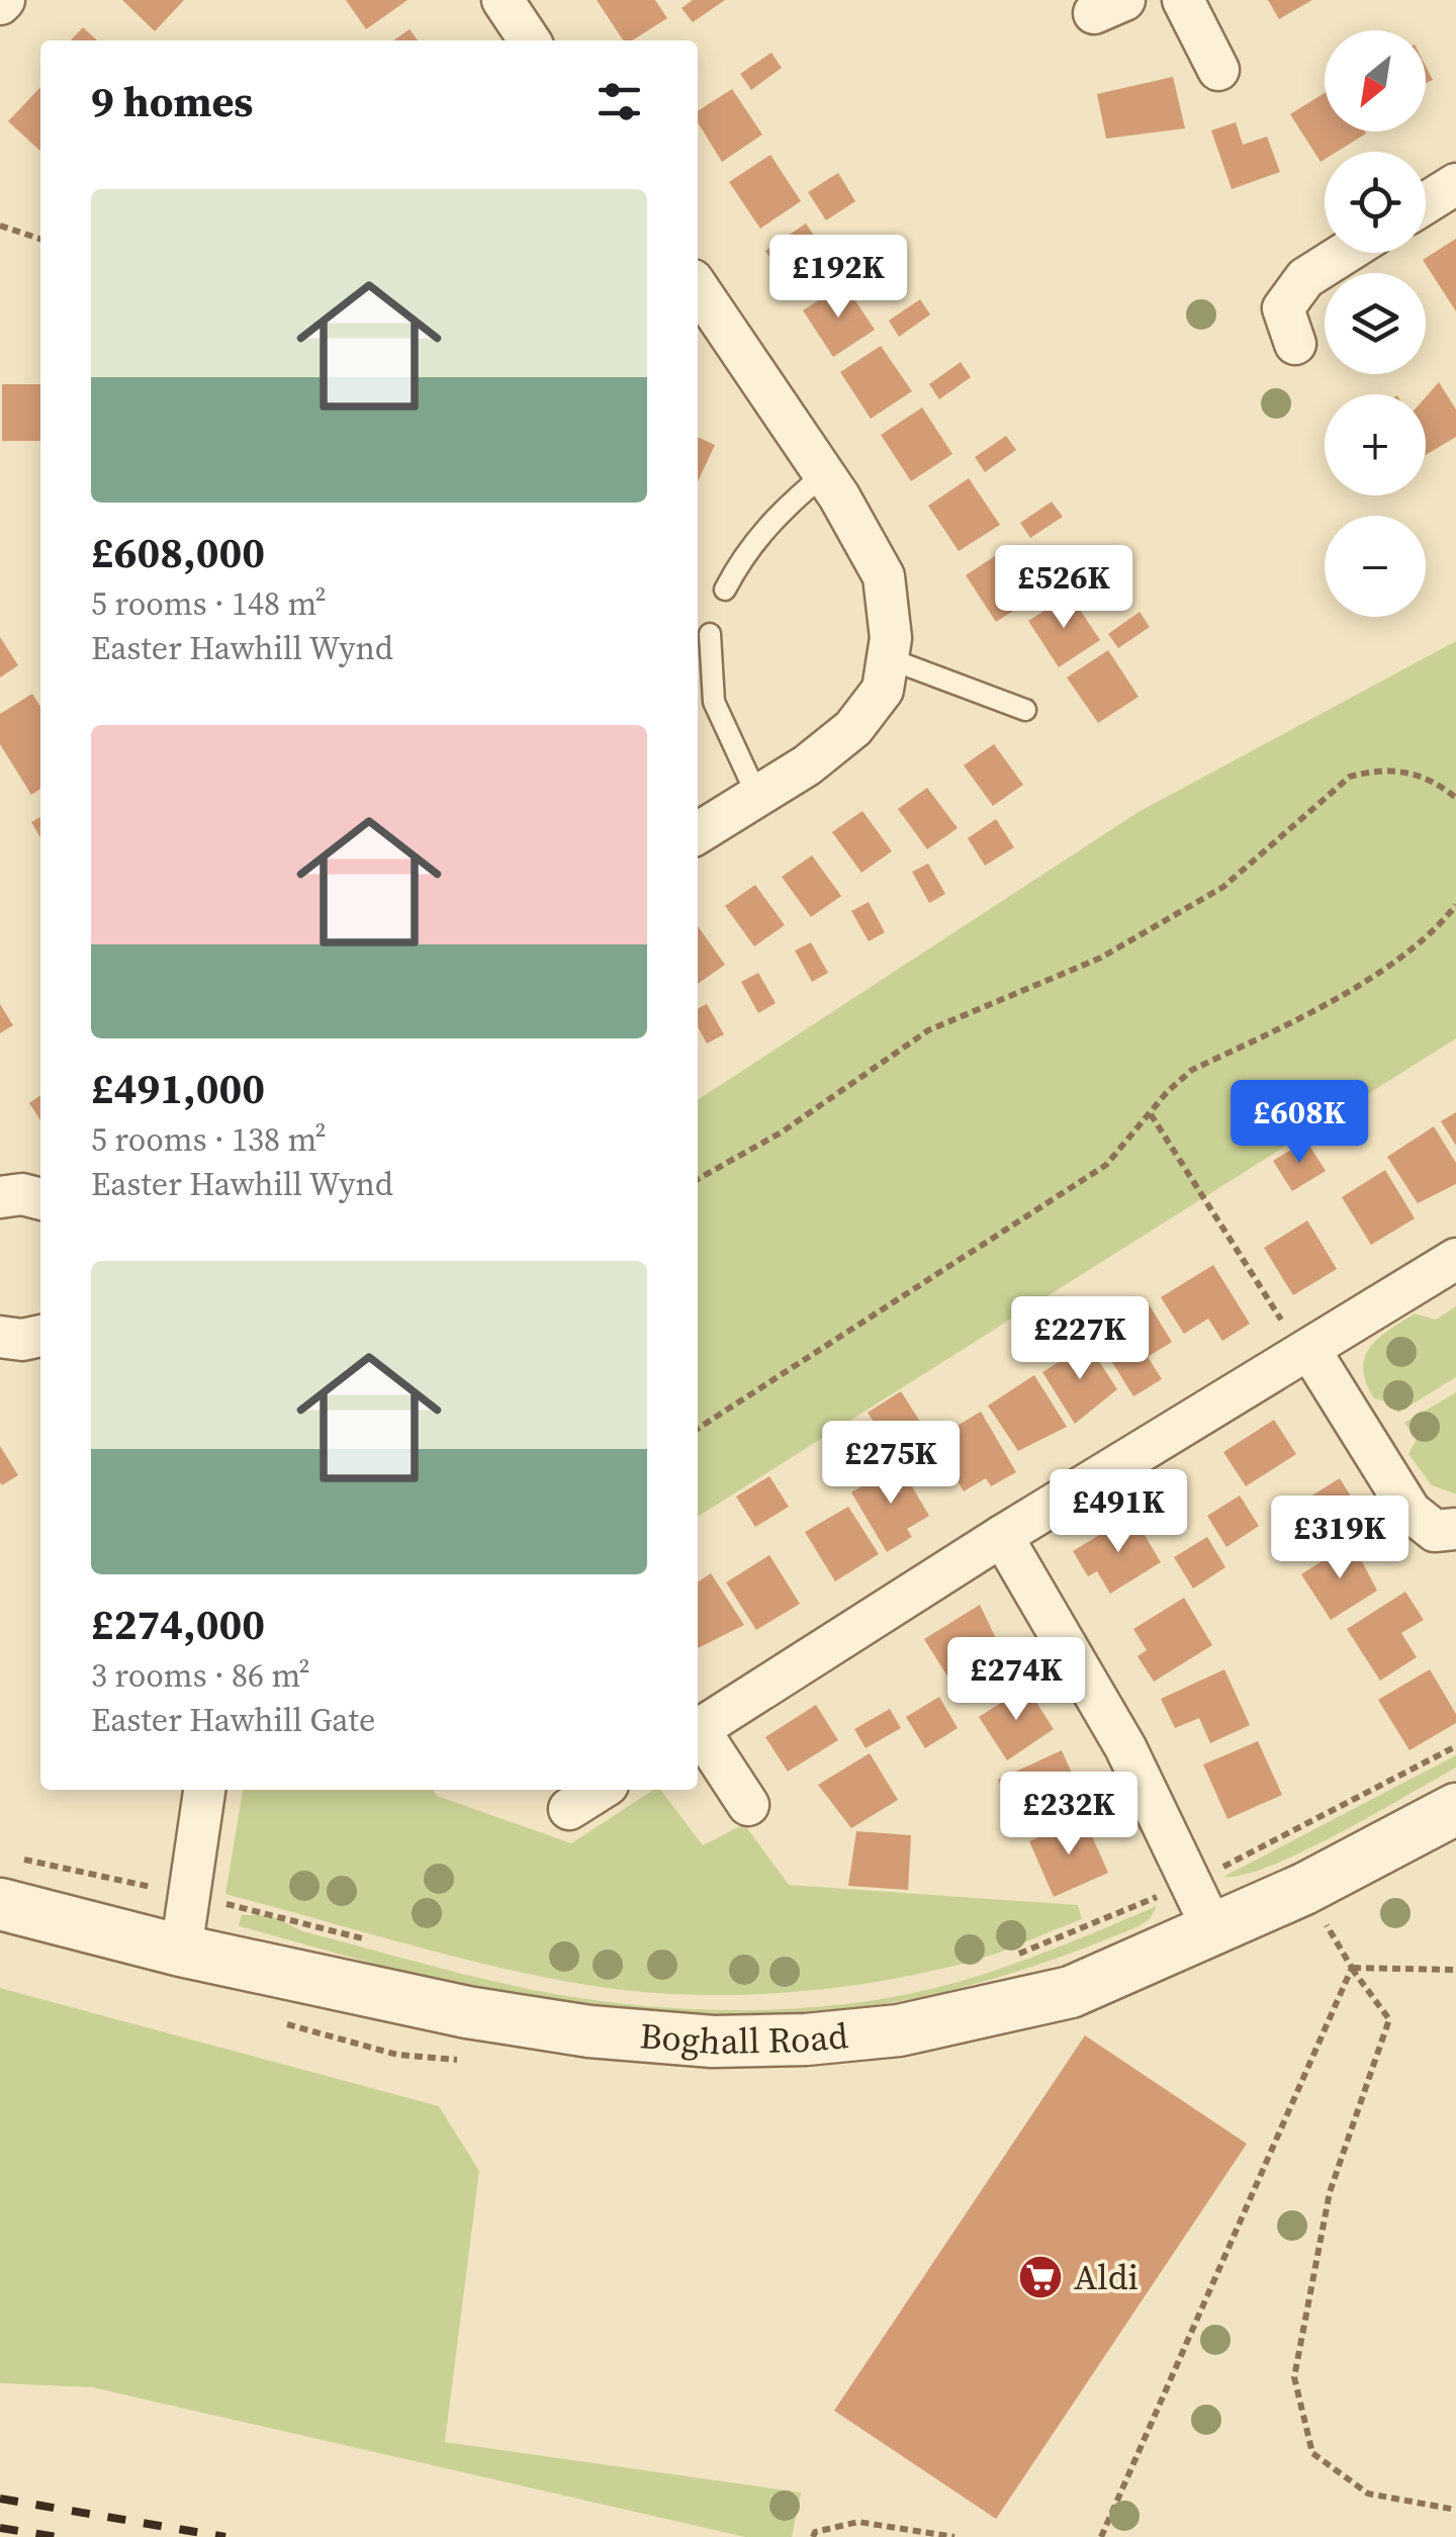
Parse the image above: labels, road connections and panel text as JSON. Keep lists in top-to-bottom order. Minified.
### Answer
{"streets":{"street":["Boghall Road"]},"places":{"supermarket":["Aldi"]},"north":"bottom left","page":{"map_buttons":["+","−"],"heading":"9 homes","list":[{"name":"£608,000","note":"5 rooms · 148 m² · Easter Hawhill Wynd"},{"name":"£491,000","note":"5 rooms · 138 m² · Easter Hawhill Wynd"},{"name":"£274,000","note":"3 rooms · 86 m² · Easter Hawhill Gate"}],"price":["£192K","£526K","£608K","£227K","£275K","£491K","£319K","£274K","£232K"]}}
